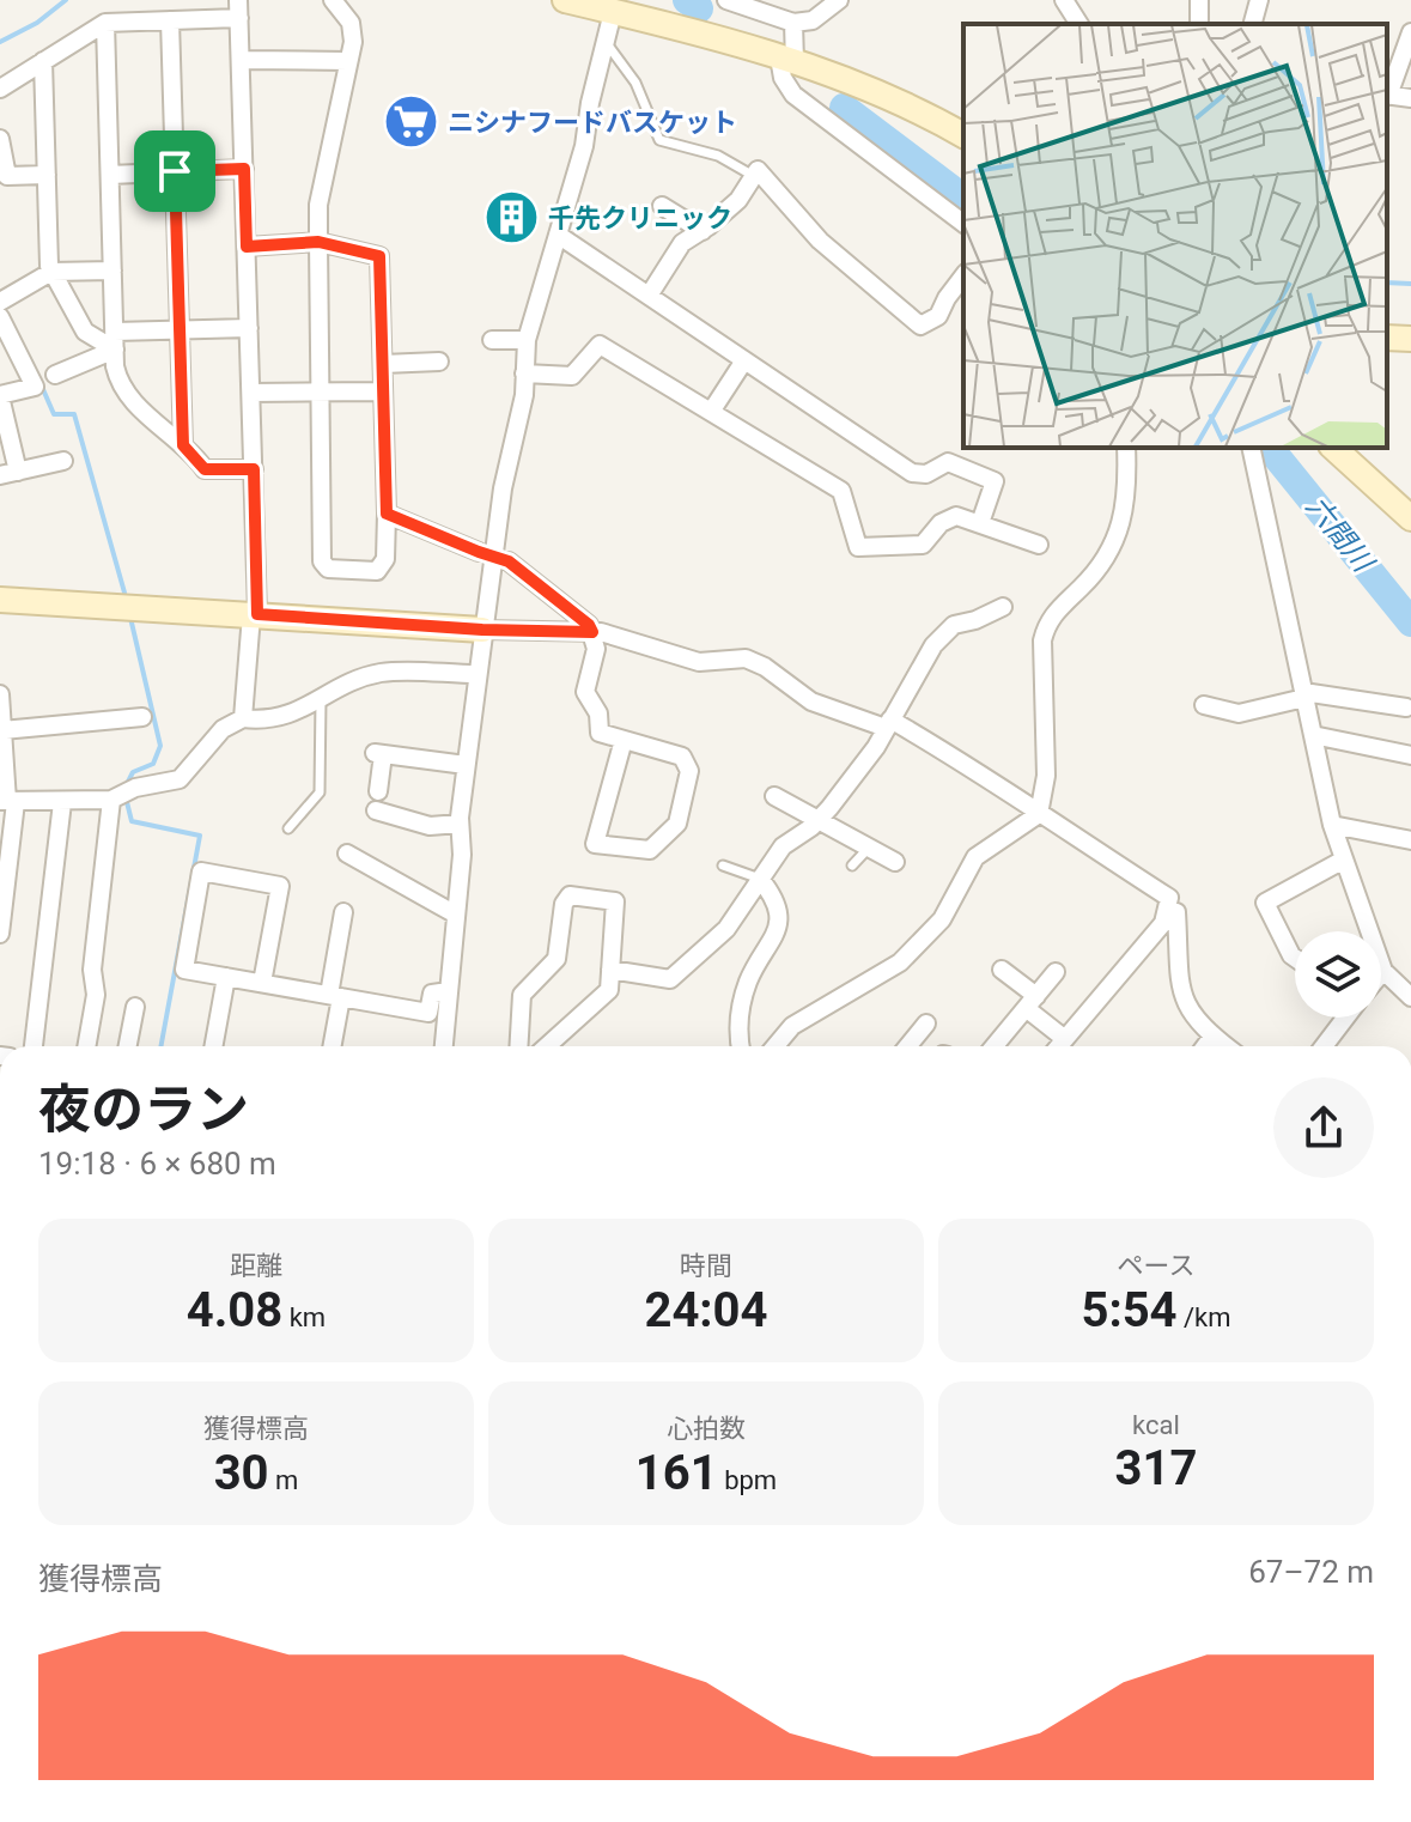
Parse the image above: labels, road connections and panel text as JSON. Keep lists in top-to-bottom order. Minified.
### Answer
{"water":["六間川"],"places":{"supermarket":["ニシナフードバスケット"],"building":["千先クリニック"]},"page":{"heading":["夜のラン","19:18 · 6 × 680 m"],"stats":[["距離","4.08 km"],["時間","24:04"],["ペース","5:54 /km"],["獲得標高","30 m"],["心拍数","161 bpm"],["kcal","317"]],"chart":["獲得標高","67–72 m"]}}
